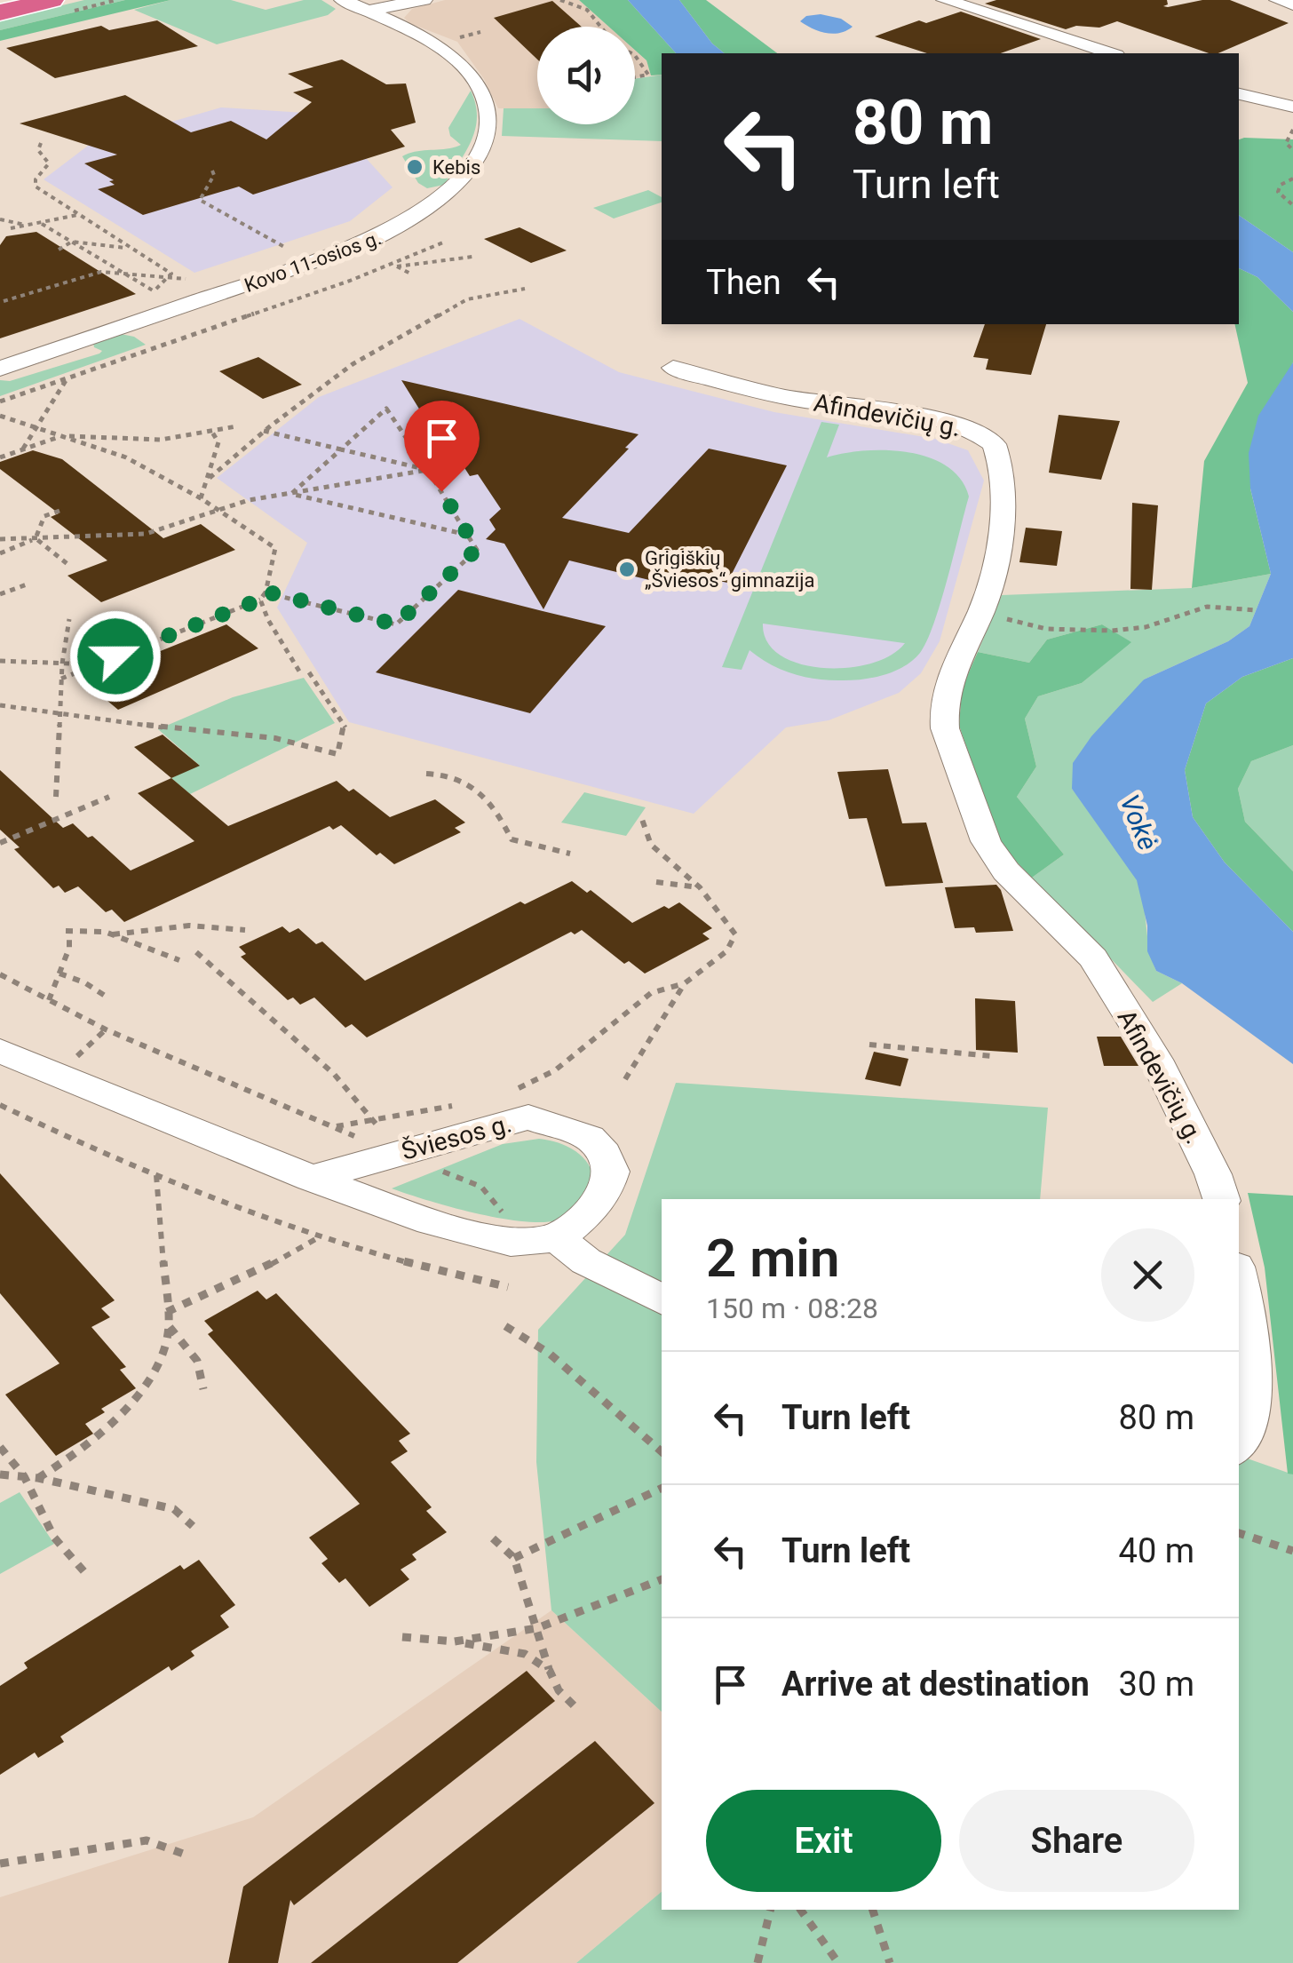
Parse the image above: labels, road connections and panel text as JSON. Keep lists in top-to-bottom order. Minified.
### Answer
{"streets":{"street":["Kovo 11-osios g.","Afindevičių g.","Šviesos g."]},"water":["Vokė"],"places":["Kebis","Grigiškių „Šviesos“ gimnazija"],"page":{"turn":["80 m","Turn left"],"then":"Then","heading":["2 min","150 m · 08:28"],"list":[{"name":"Turn left","value":"80 m"},{"name":"Turn left","value":"40 m"},{"name":"Arrive at destination","value":"30 m"}],"buttons":["Exit","Share"]}}
